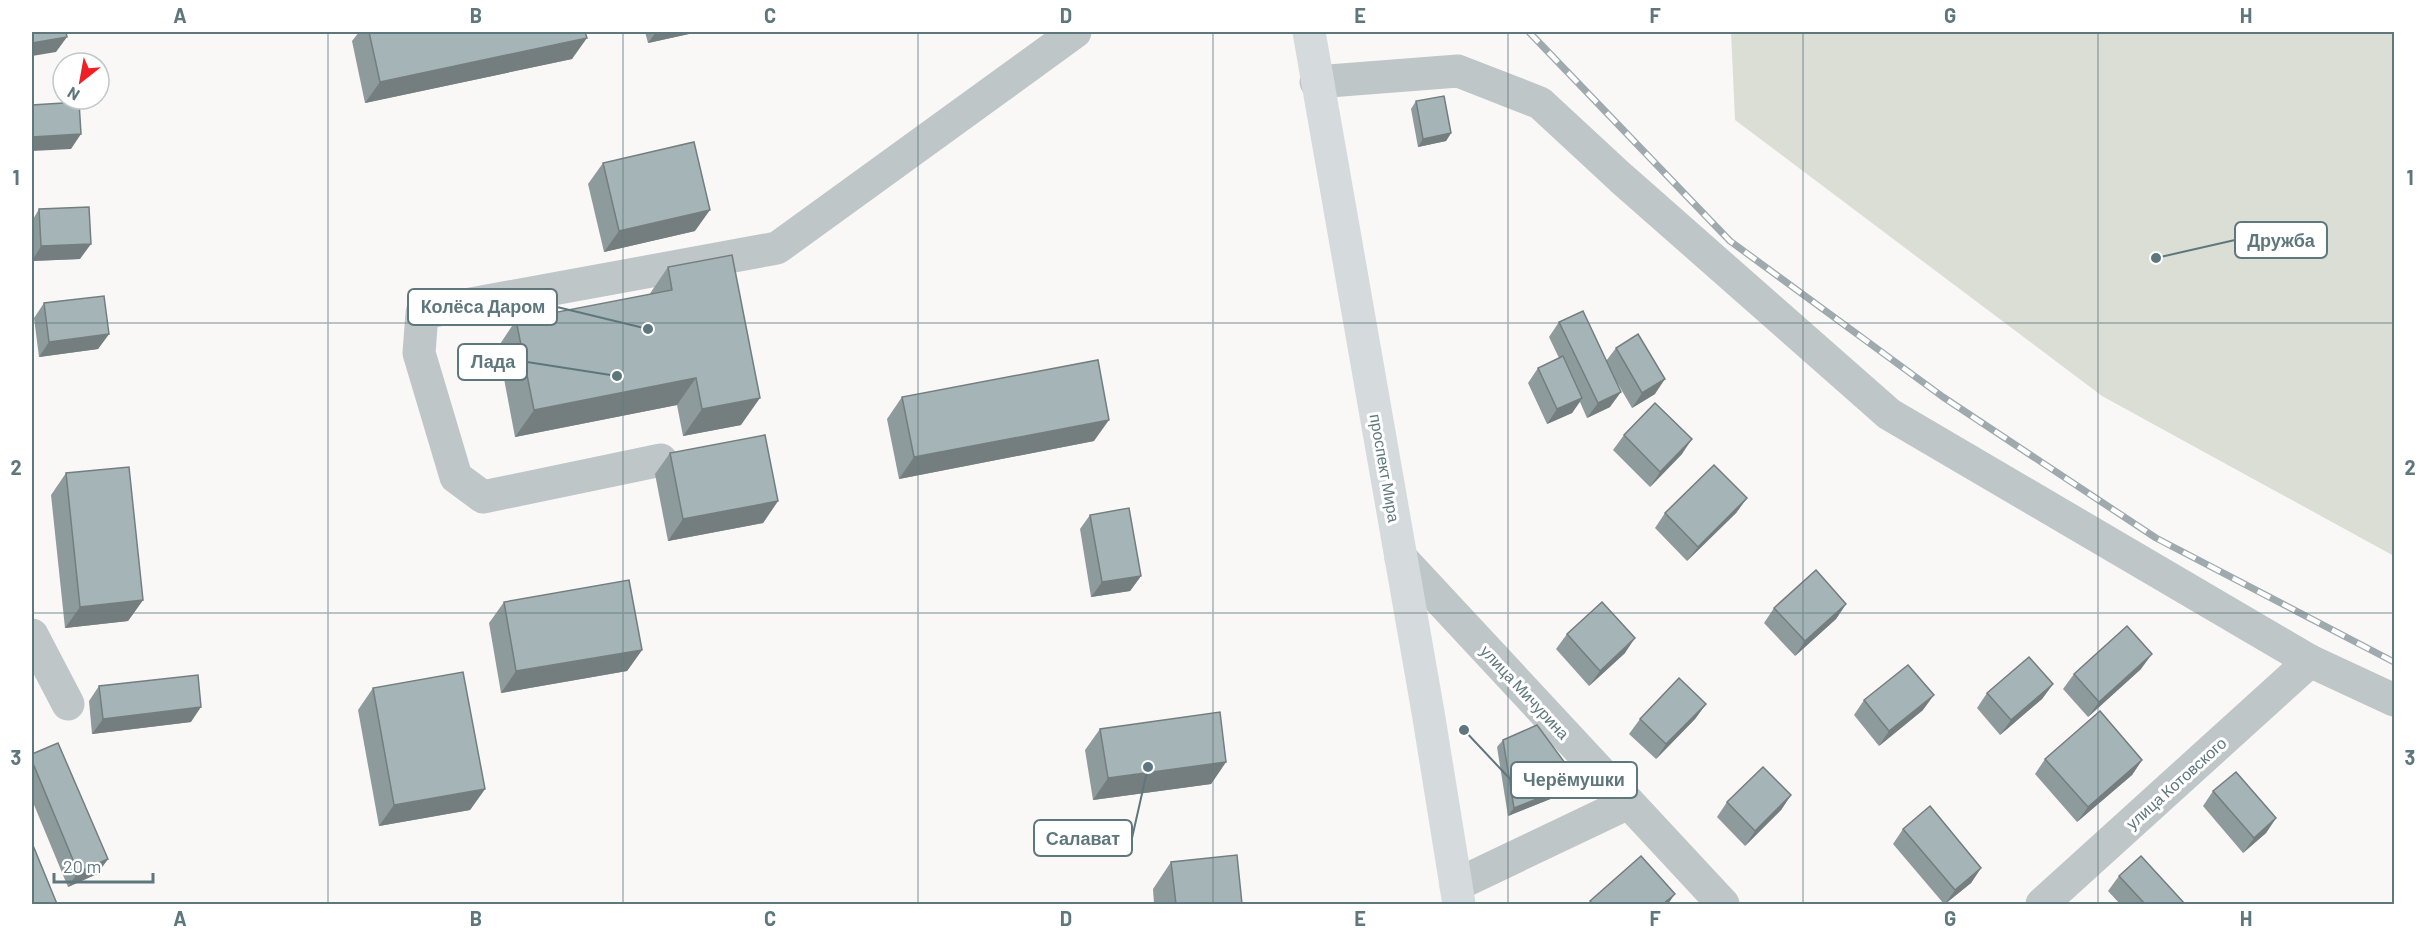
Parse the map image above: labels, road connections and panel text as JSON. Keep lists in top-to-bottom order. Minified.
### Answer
{"streets":{"main road":["проспект Мира"],"street":["улица Мичурина","улица Котовского"]},"crossings":[["проспект Мира","улица Мичурина"]],"places":["Дружба","Колёса Даром","Лада","Черёмушки","Салават"],"scale_bar":"20 m","north":"bottom left","grid":{"columns":["A","B","C","D","E","F","G","H"],"rows":["1","2","3"]}}
